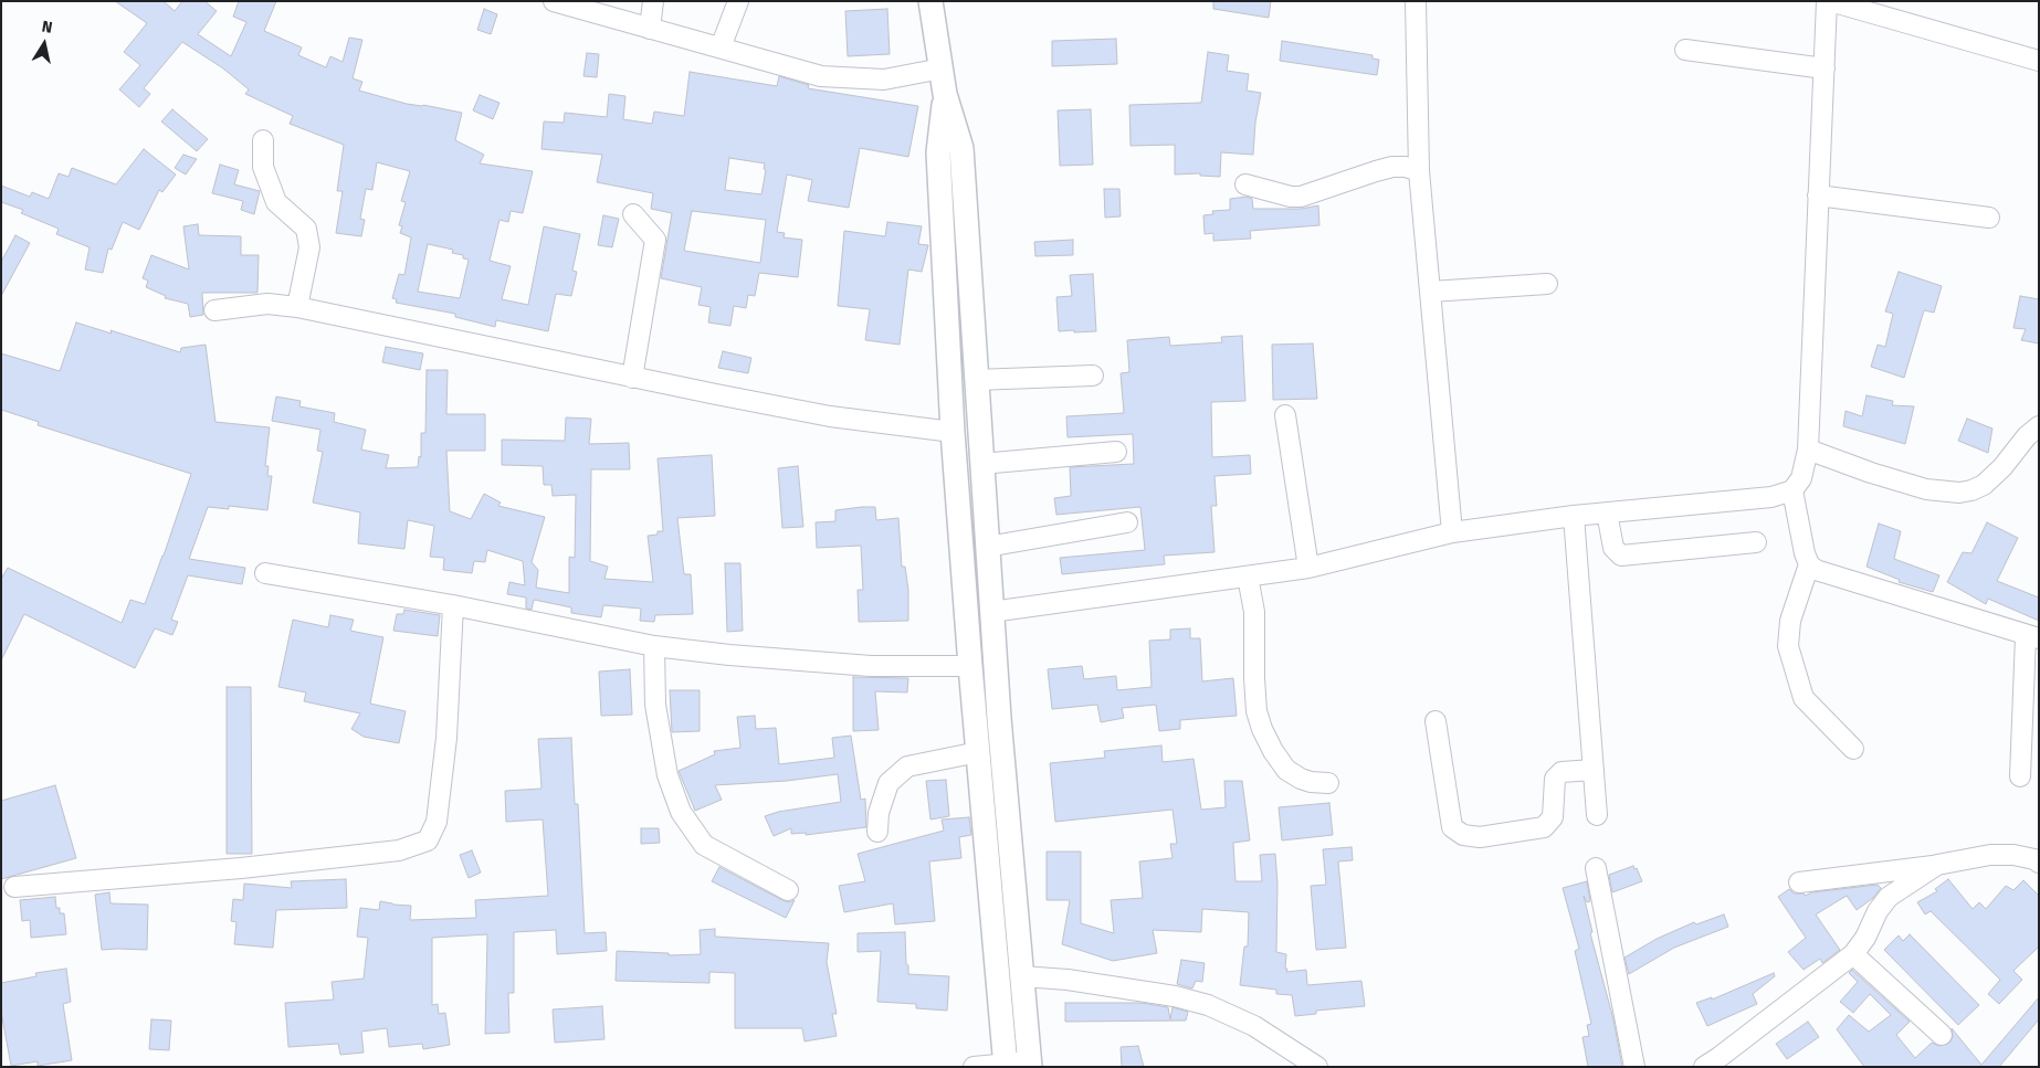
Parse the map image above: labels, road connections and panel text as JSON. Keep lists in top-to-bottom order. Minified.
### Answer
{"north":"top"}
